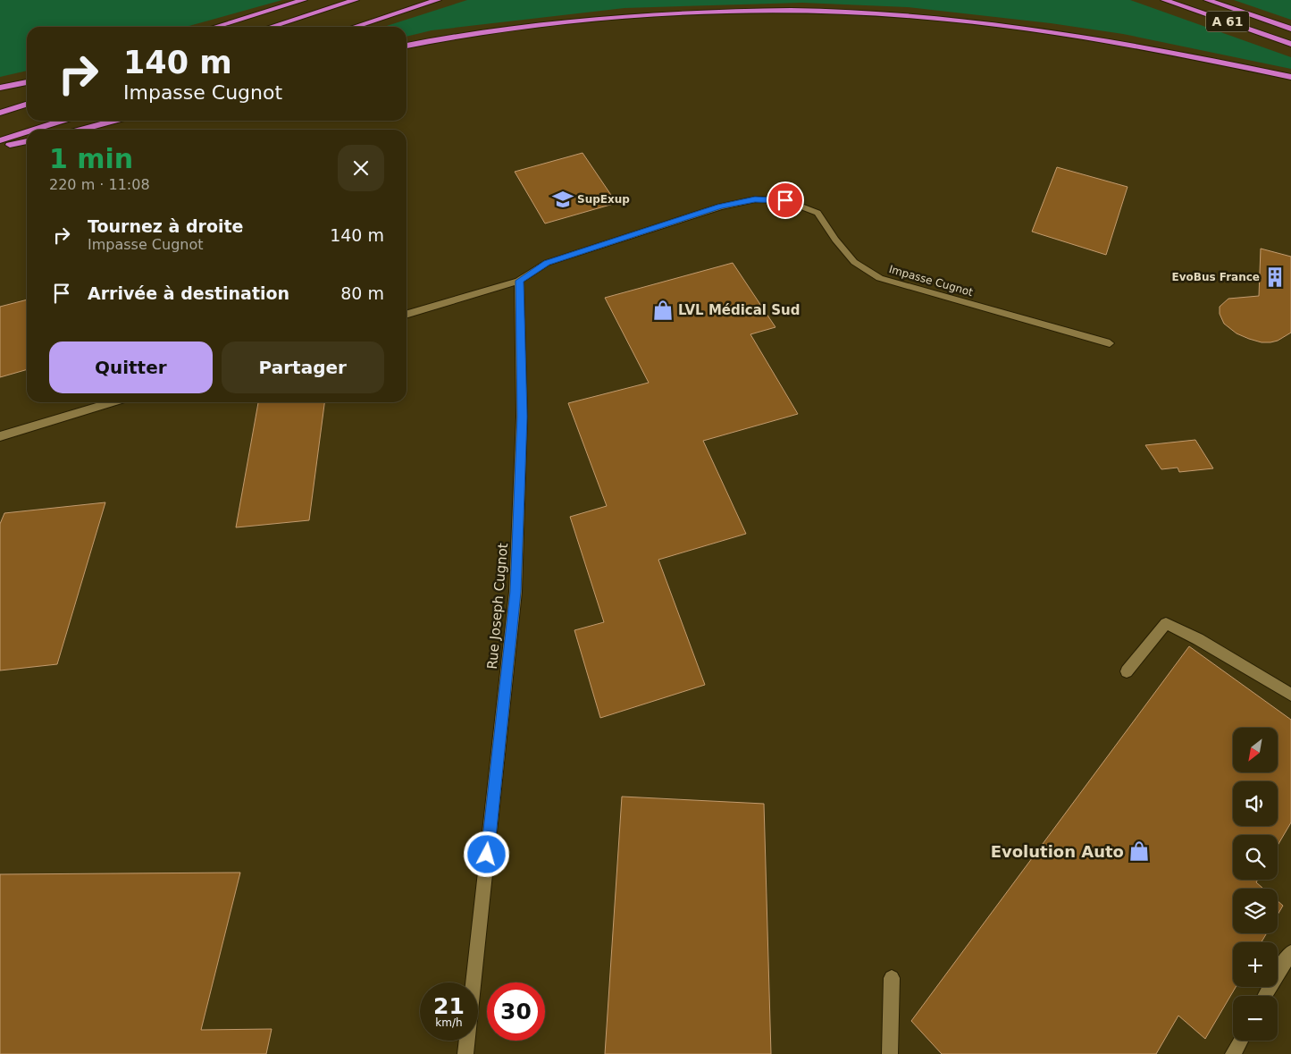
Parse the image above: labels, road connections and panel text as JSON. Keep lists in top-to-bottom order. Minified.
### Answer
{"streets":{"highway":["A 61"],"street":["Impasse Cugnot","Rue Joseph Cugnot"]},"crossings":[["Impasse Cugnot","Rue Joseph Cugnot"]],"places":{"school or university":["SupExup"],"building":["EvoBus France"],"shop":["LVL Médical Sud","Evolution Auto"]},"north":"bottom left","page":{"turn":["140 m","Impasse Cugnot"],"heading":["1 min","220 m · 11:08"],"list":[{"name":"Tournez à droite","note":"Impasse Cugnot","value":"140 m"},{"name":"Arrivée à destination","value":"80 m"}],"buttons":["Quitter","Partager"],"map_buttons":["+","−"],"speed":"21 km/h","limit":"30"}}
